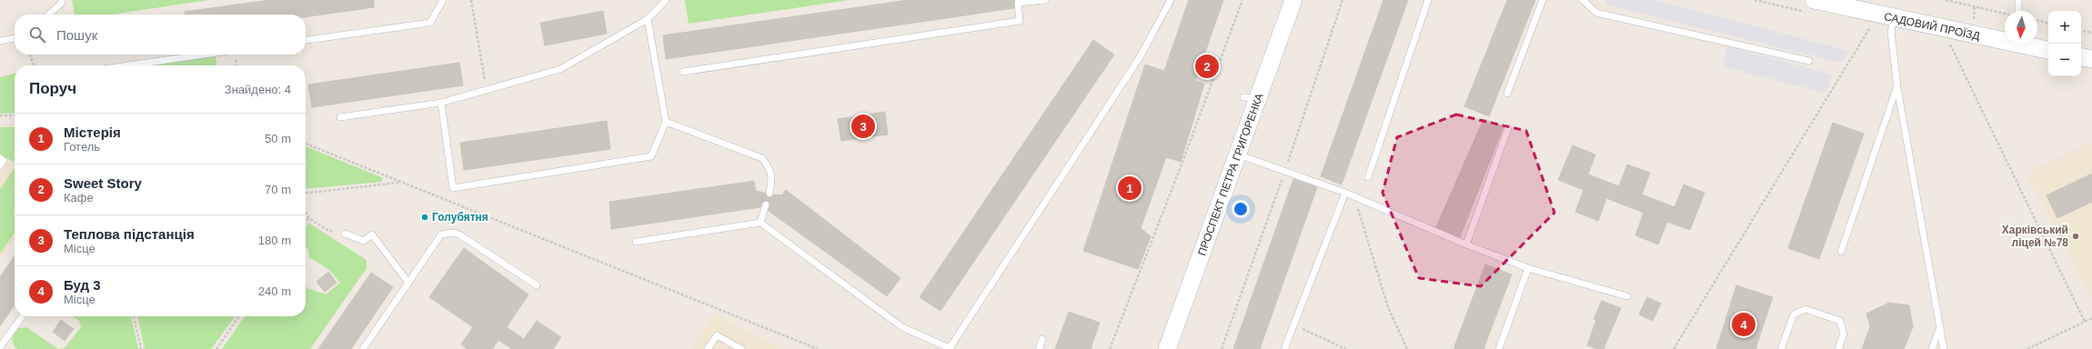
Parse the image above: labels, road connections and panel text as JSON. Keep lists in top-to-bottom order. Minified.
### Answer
{"streets":{"main road":["САДОВИЙ ПРОЇЗД","ПРОСПЕКТ ПЕТРА ГРИГОРЕНКА"]},"places":["Голубятня","Харківський ліцей №78"],"north":"bottom","page":{"map_buttons":["+","−"],"search":"Пошук","pins":["2","3","1","4"],"heading":["Поруч","Знайдено: 4"],"list":[{"mark":"1","name":"Містерія","note":"Готель","value":"50 m"},{"mark":"2","name":"Sweet Story","note":"Кафе","value":"70 m"},{"mark":"3","name":"Теплова підстанція","note":"Місце","value":"180 m"},{"mark":"4","name":"Буд 3","note":"Місце","value":"240 m"}]}}
